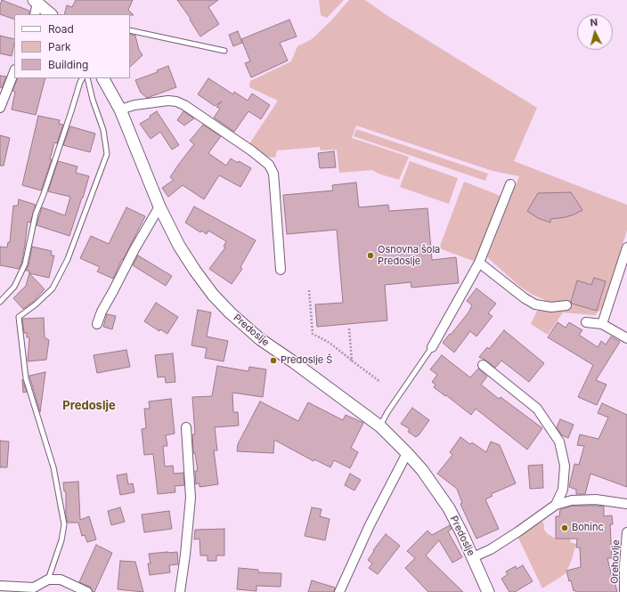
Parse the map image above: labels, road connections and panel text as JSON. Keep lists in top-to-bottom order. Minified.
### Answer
{"streets":{"street":["Predoslje","Orehovlje"]},"districts":["Predoslje"],"places":["Osnovna šola Predoslje","Predoslje Š","Bohinc"],"legend":["Road","Park","Building"],"north":"top"}
